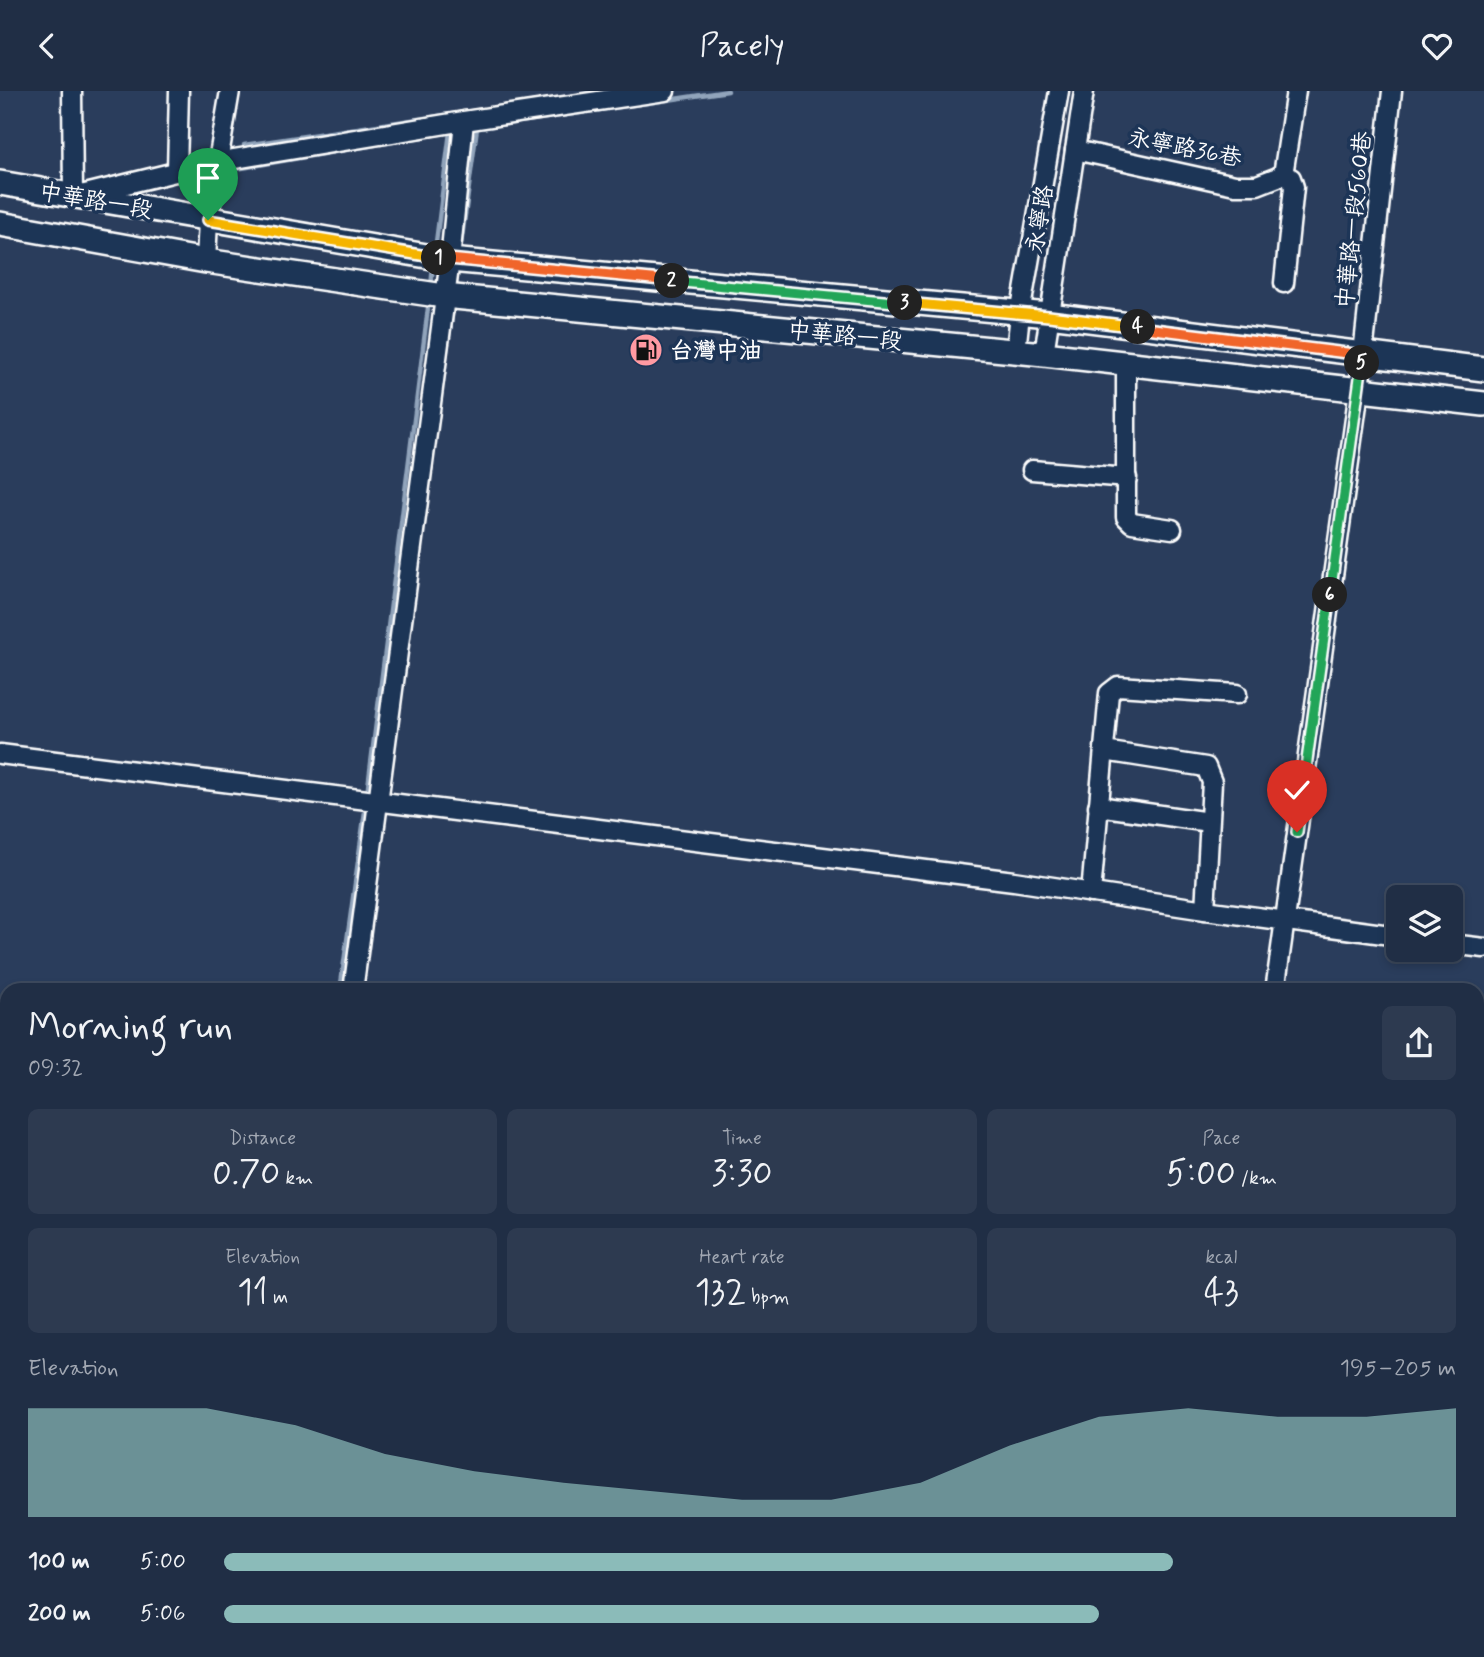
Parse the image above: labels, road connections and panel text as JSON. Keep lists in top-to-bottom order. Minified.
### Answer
{"streets":{"main road":["中華路一段"],"street":["永寧路36巷","永寧路","中華路一段560巷"]},"crossings":[["永寧路36巷","永寧路"],["中華路一段","永寧路"],["中華路一段","中華路一段560巷"]],"places":{"fuel station":["台灣中油"]},"page":{"header":"Pacely","pins":["1","2","3","4","5","6"],"heading":["Morning run","09:32"],"stats":[["Distance","0.70 km"],["Time","3:30"],["Pace","5:00 /km"],["Elevation","11 m"],["Heart rate","132 bpm"],["kcal","43"]],"chart":["Elevation","195–205 m"],"list":[{"name":"100 m","note":"5:00"},{"name":"200 m","note":"5:06"}]}}
